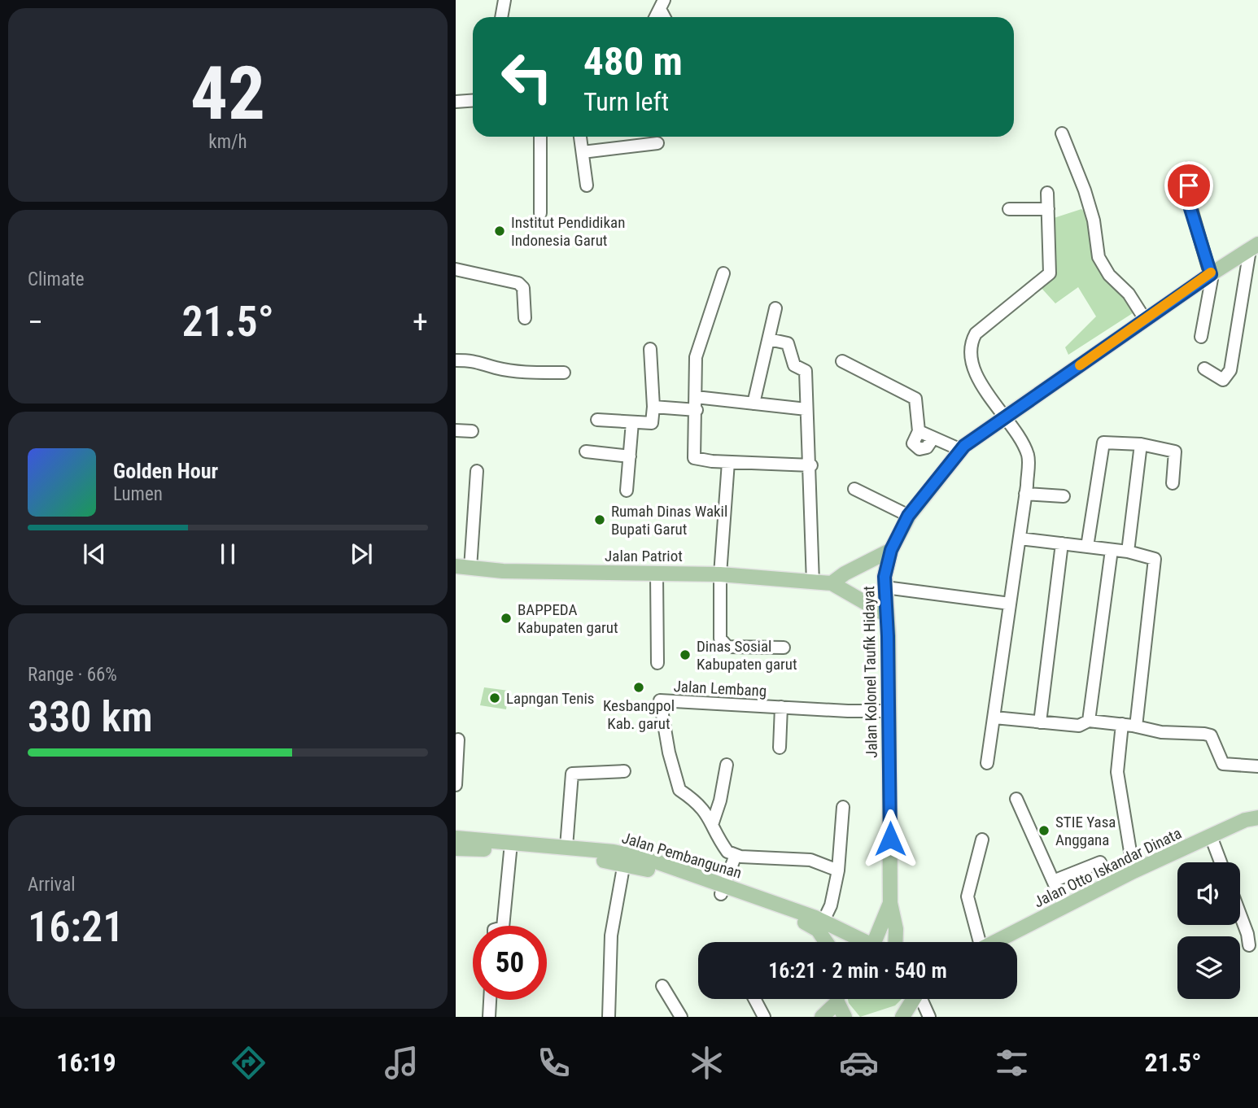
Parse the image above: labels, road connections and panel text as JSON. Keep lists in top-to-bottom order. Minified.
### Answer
{"streets":{"main road":["Jalan Patriot","Jalan Kolonel Taufik Hidayat","Jalan Pembangunan","Jalan Otto Iskandar Dinata"],"street":["Jalan Lembang"]},"crossings":[["Jalan Patriot","Jalan Kolonel Taufik Hidayat"],["Jalan Kolonel Taufik Hidayat","Jalan Lembang"]],"places":["Institut Pendidikan Indonesia Garut","Rumah Dinas Wakil Bupati Garut","BAPPEDA Kabupaten garut","Dinas Sosial Kabupaten garut","Kesbangpol Kab. garut","Lapngan Tenis","STIE Yasa Anggana"],"page":{"tile":[["42","km/h"],"Climate",["Range · 66%","330 km"],["Arrival","16:21"]],"turn":["480 m","Turn left"],"heat":["−","21.5°","+"],"song":["Golden Hour","Lumen"],"limit":"50","trip":"16:21 · 2 min · 540 m","tabs":["16:19","21.5°"]}}
